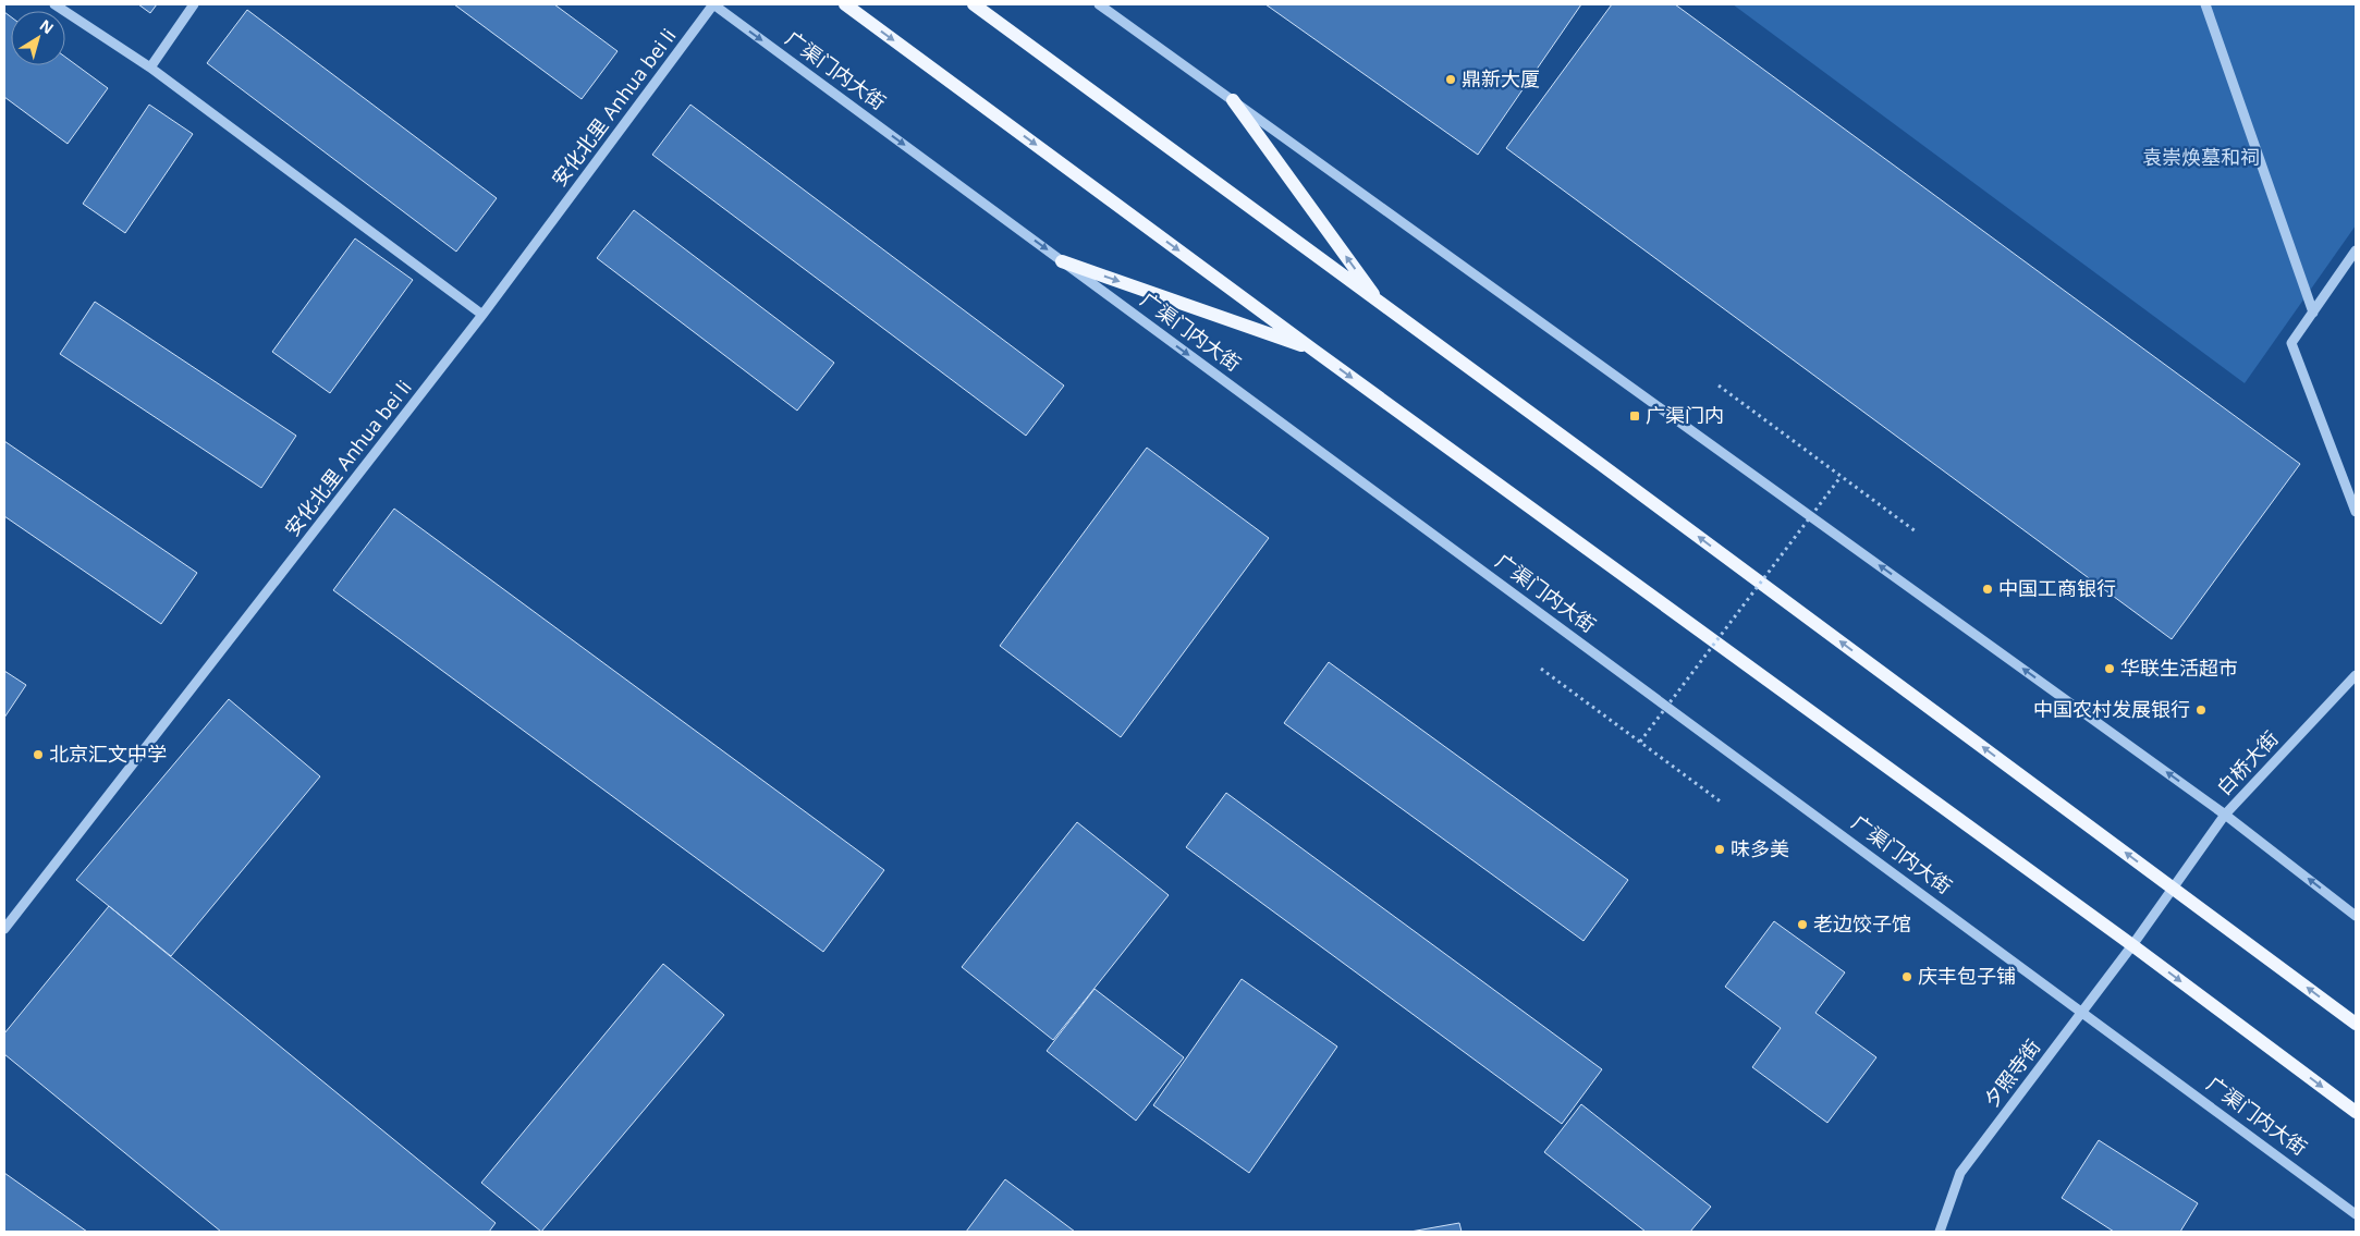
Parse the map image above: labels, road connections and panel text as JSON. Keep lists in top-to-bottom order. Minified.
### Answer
{"streets":{"street":["广渠门内大街","安化北里 Anhua bei li","白桥大街","夕照寺街"]},"crossings":[["广渠门内大街","安化北里 Anhua bei li"],["广渠门内大街","夕照寺街"],["白桥大街","夕照寺街"]],"one_way":["广渠门内大街"],"parks":["袁崇焕墓和祠"],"places":{"other":["鼎新大厦","中国工商银行","华联生活超市","中国农村发展银行","北京汇文中学","味多美","老边饺子馆","庆丰包子铺"],"transit":["广渠门内"]},"north":"top right"}
